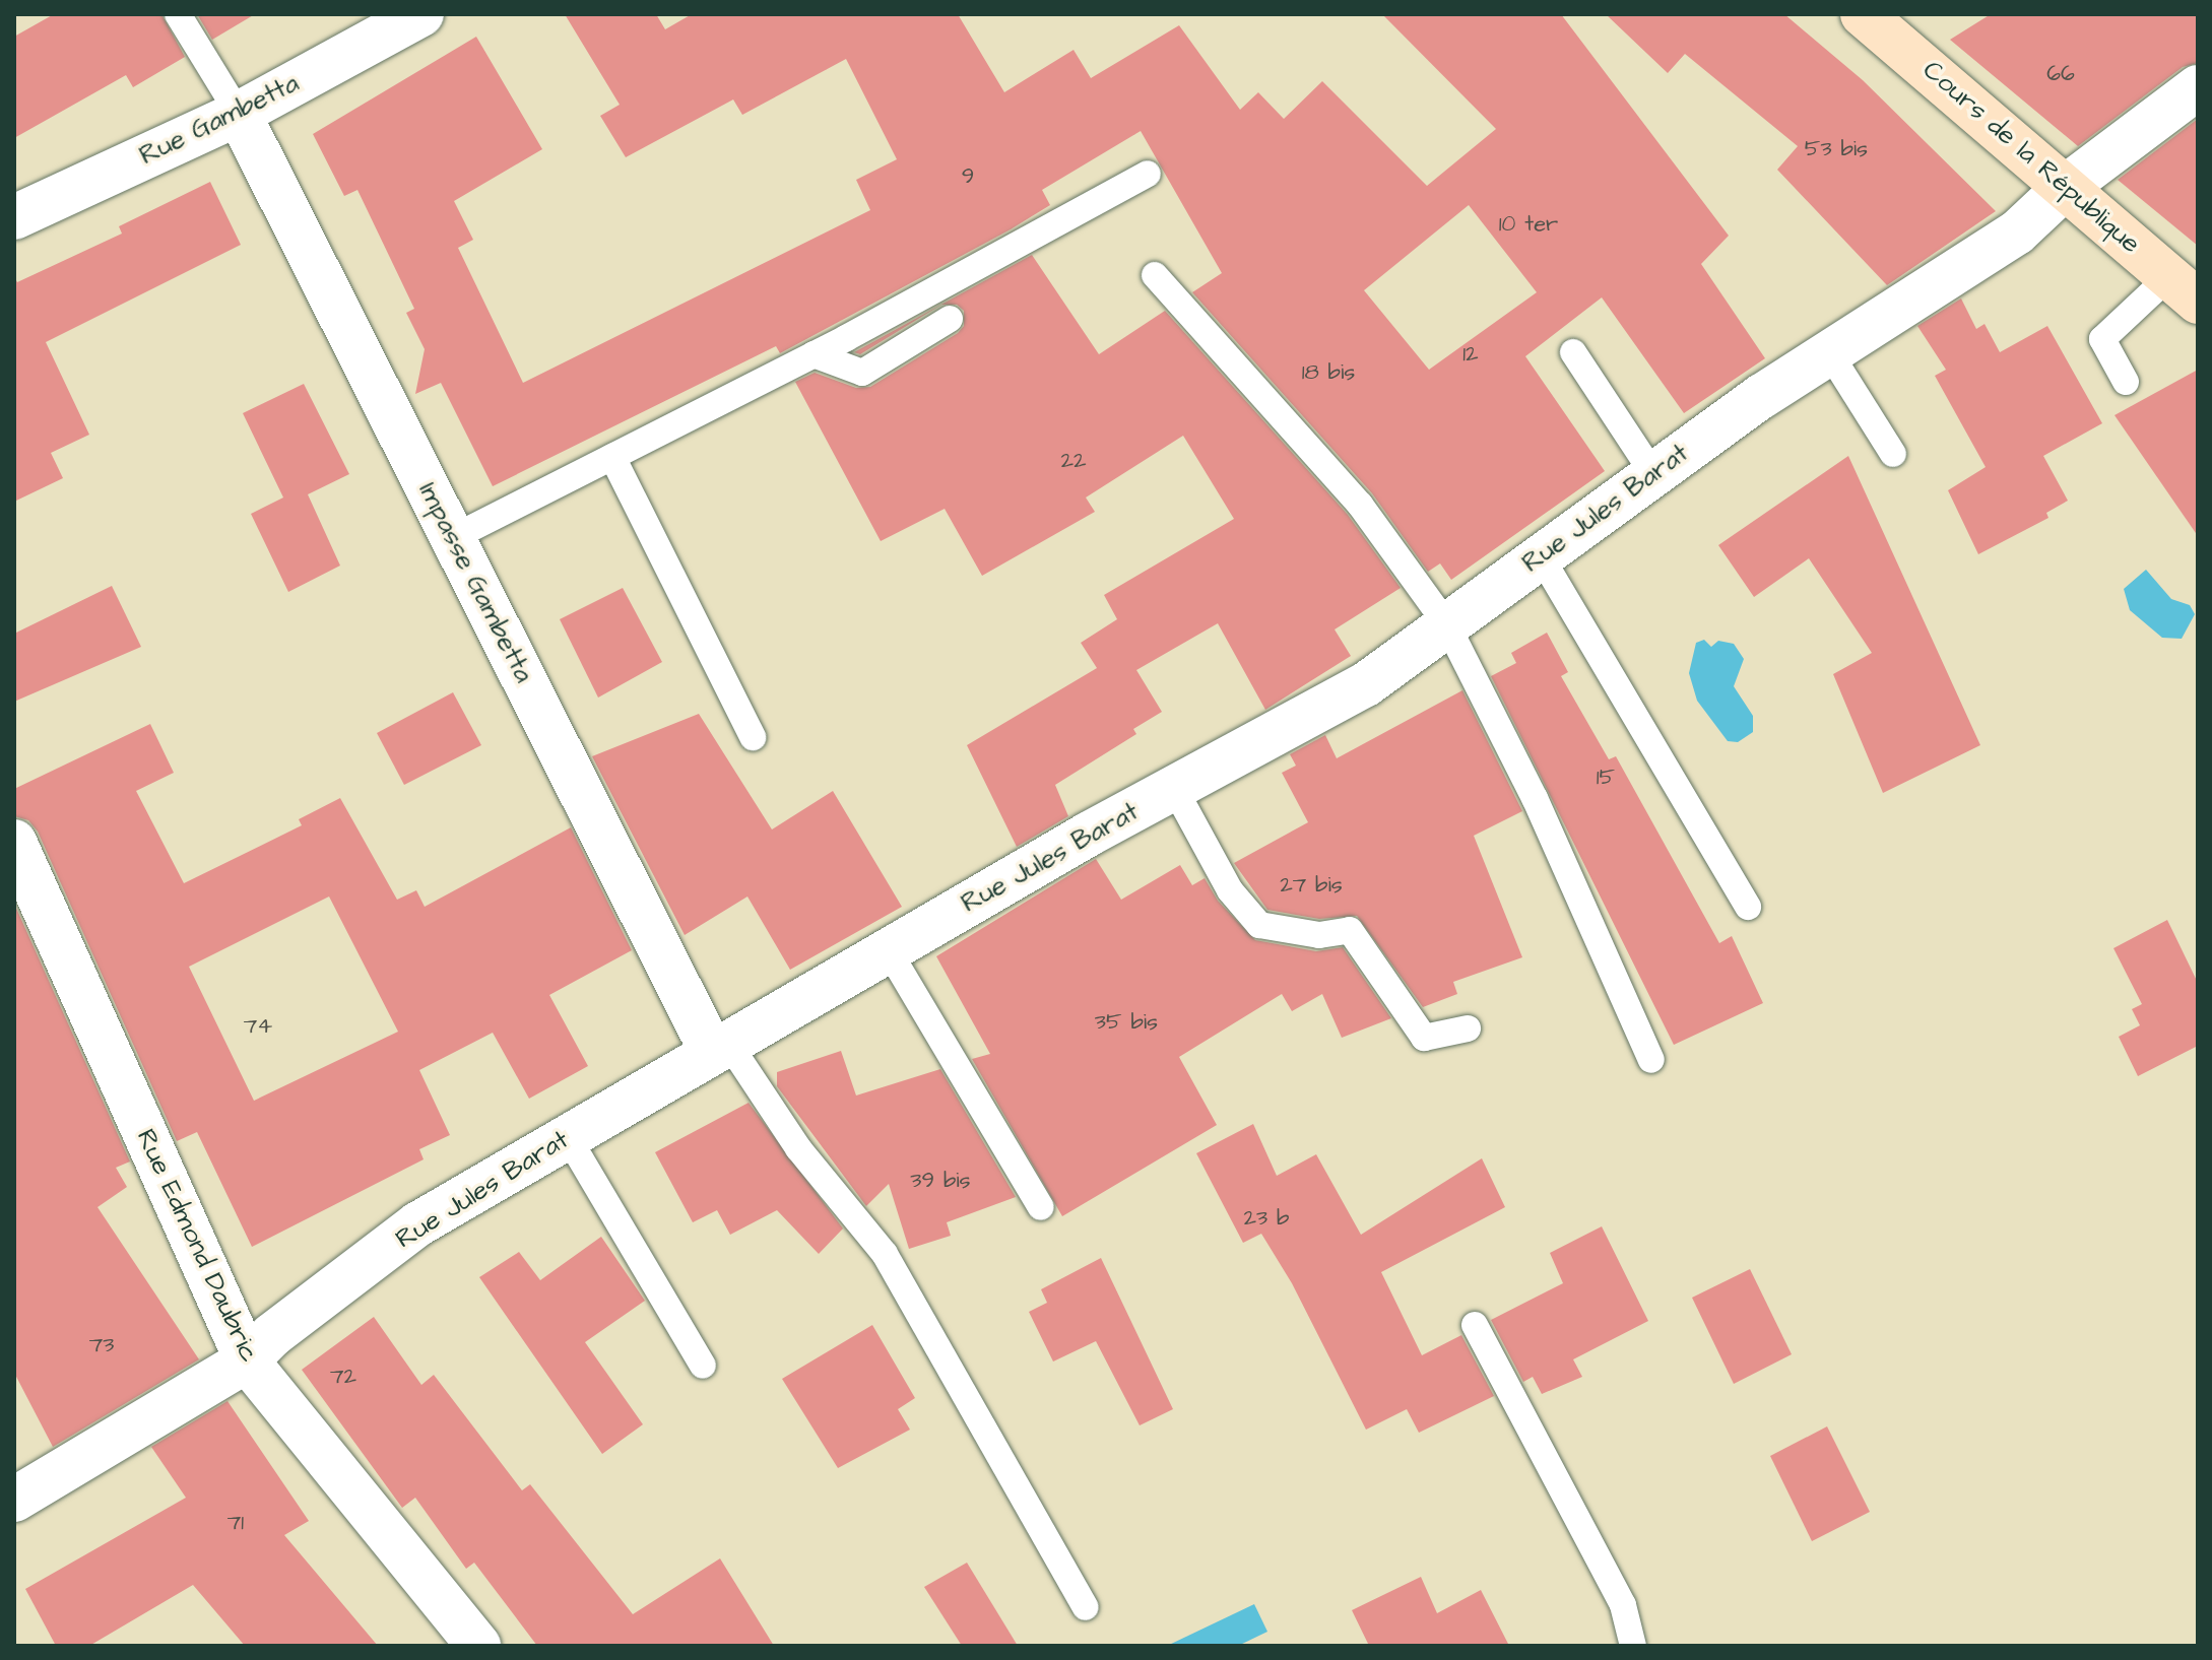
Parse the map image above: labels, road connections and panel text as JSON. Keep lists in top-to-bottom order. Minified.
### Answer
{"streets":{"main road":["Cours de la République"],"street":["Rue Gambetta","Rue Jules Barat","Impasse Gambetta","Rue Edmond Daubric"]},"crossings":[["Rue Gambetta","Impasse Gambetta"],["Cours de la République","Rue Jules Barat"],["Rue Jules Barat","Impasse Gambetta"],["Rue Jules Barat","Rue Edmond Daubric"]],"house_numbers":["66","53 bis","9","10 ter","12","18 bis","22","15","27 bis","35 bis","74","39 bis","23 b","73","72","71"]}
